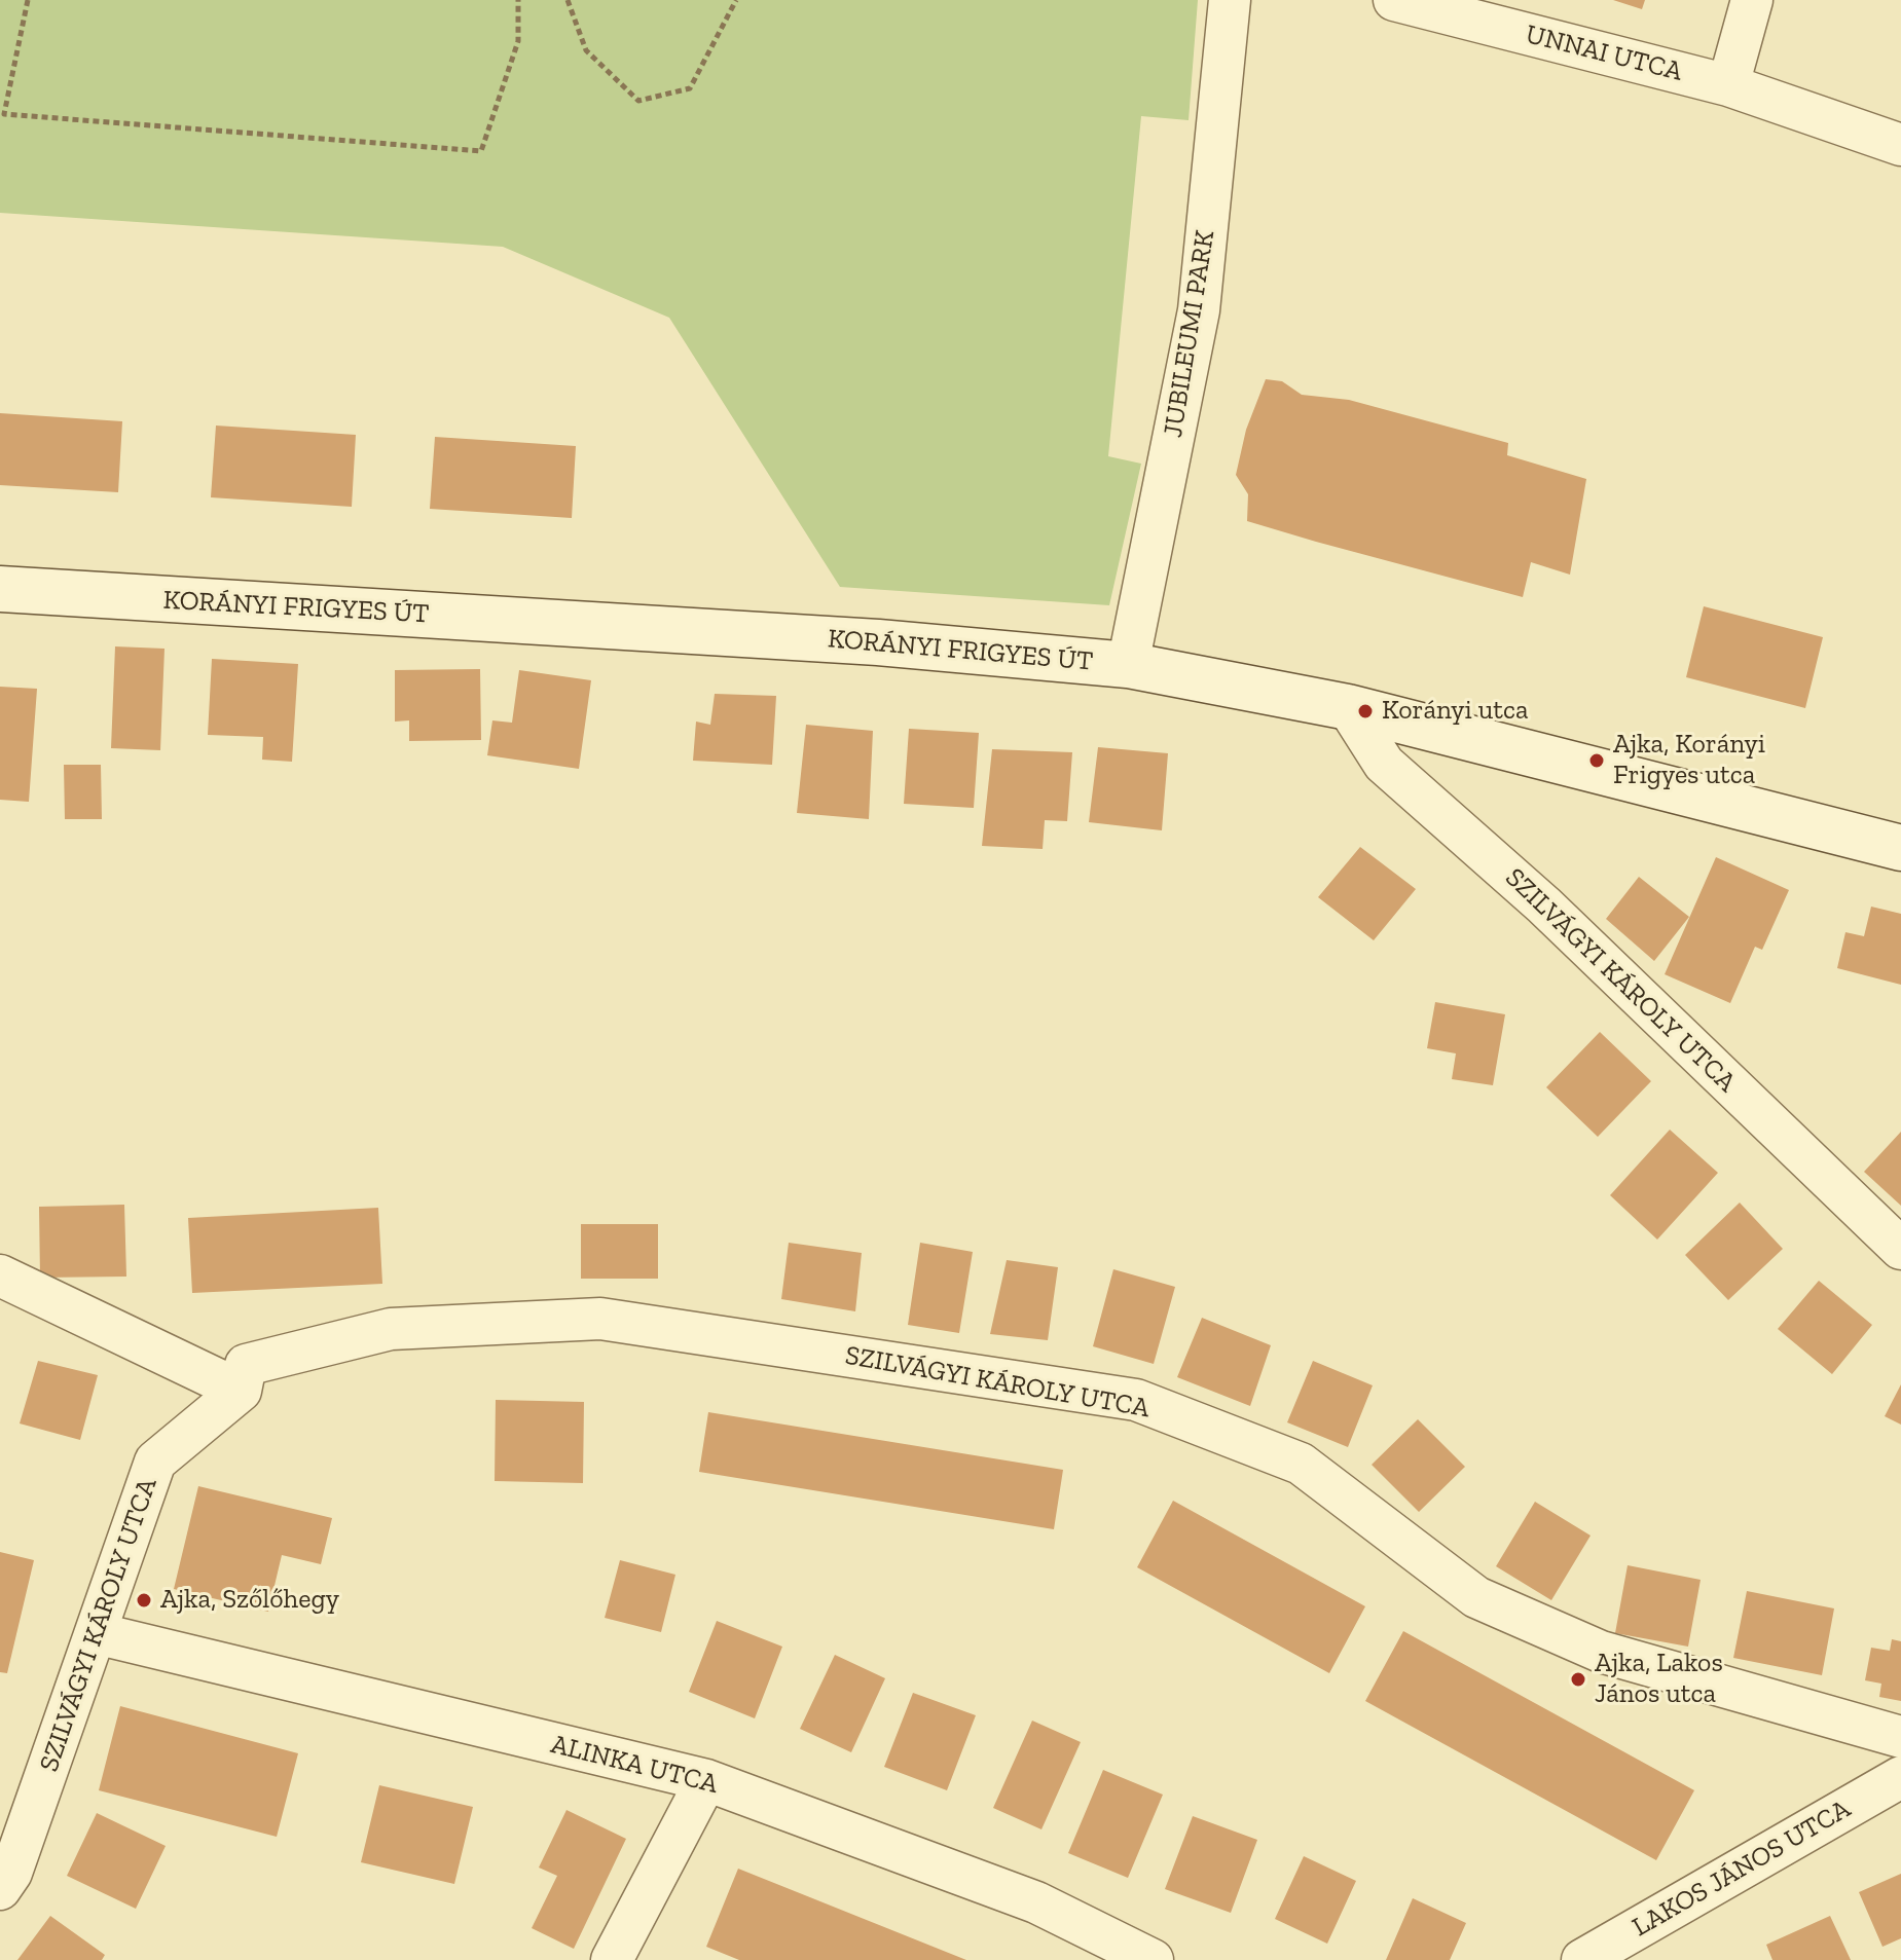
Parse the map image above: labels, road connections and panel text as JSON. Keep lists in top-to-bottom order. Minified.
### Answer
{"streets":{"main road":["KORÁNYI FRIGYES ÚT"],"street":["UNNAI UTCA","JUBILEUMI PARK","SZILVÁGYI KÁROLY UTCA","ALINKA UTCA","LAKOS JÁNOS UTCA"]},"crossings":[["JUBILEUMI PARK","KORÁNYI FRIGYES ÚT"],["KORÁNYI FRIGYES ÚT","SZILVÁGYI KÁROLY UTCA"],["SZILVÁGYI KÁROLY UTCA","ALINKA UTCA"]],"places":["Korányi utca","Ajka, Korányi Frigyes utca","Ajka, Szőlőhegy","Ajka, Lakos János utca"]}
